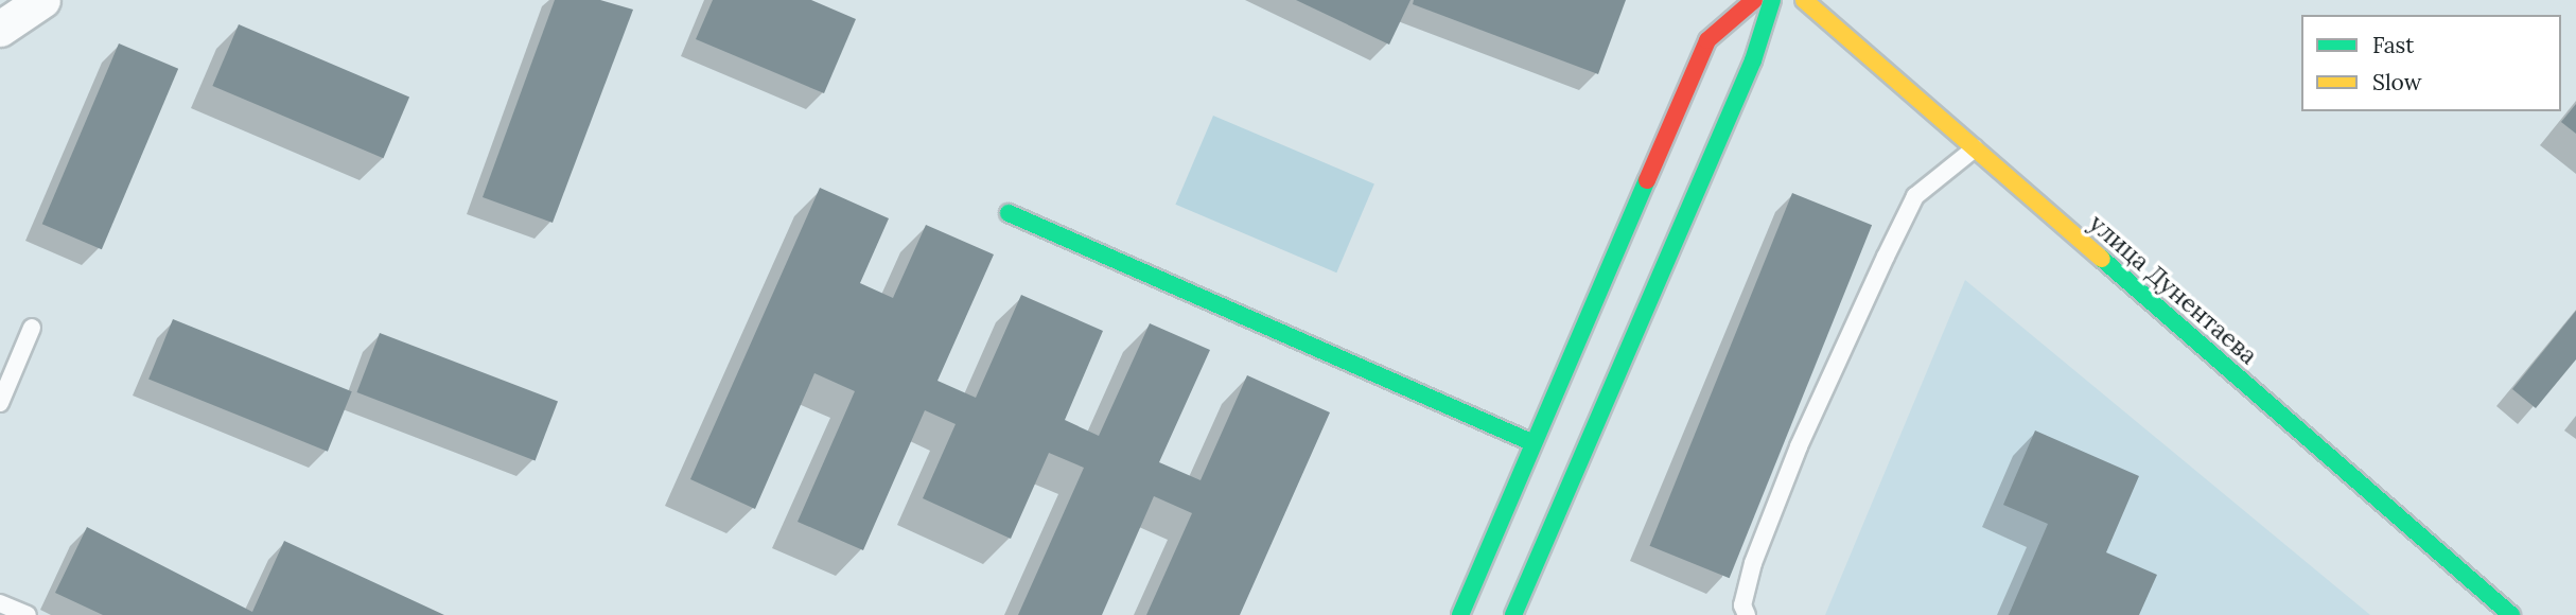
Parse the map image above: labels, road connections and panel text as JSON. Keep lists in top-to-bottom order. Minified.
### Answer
{"streets":{"street":["улица Дунентаева"]},"legend":["Fast","Slow"]}
